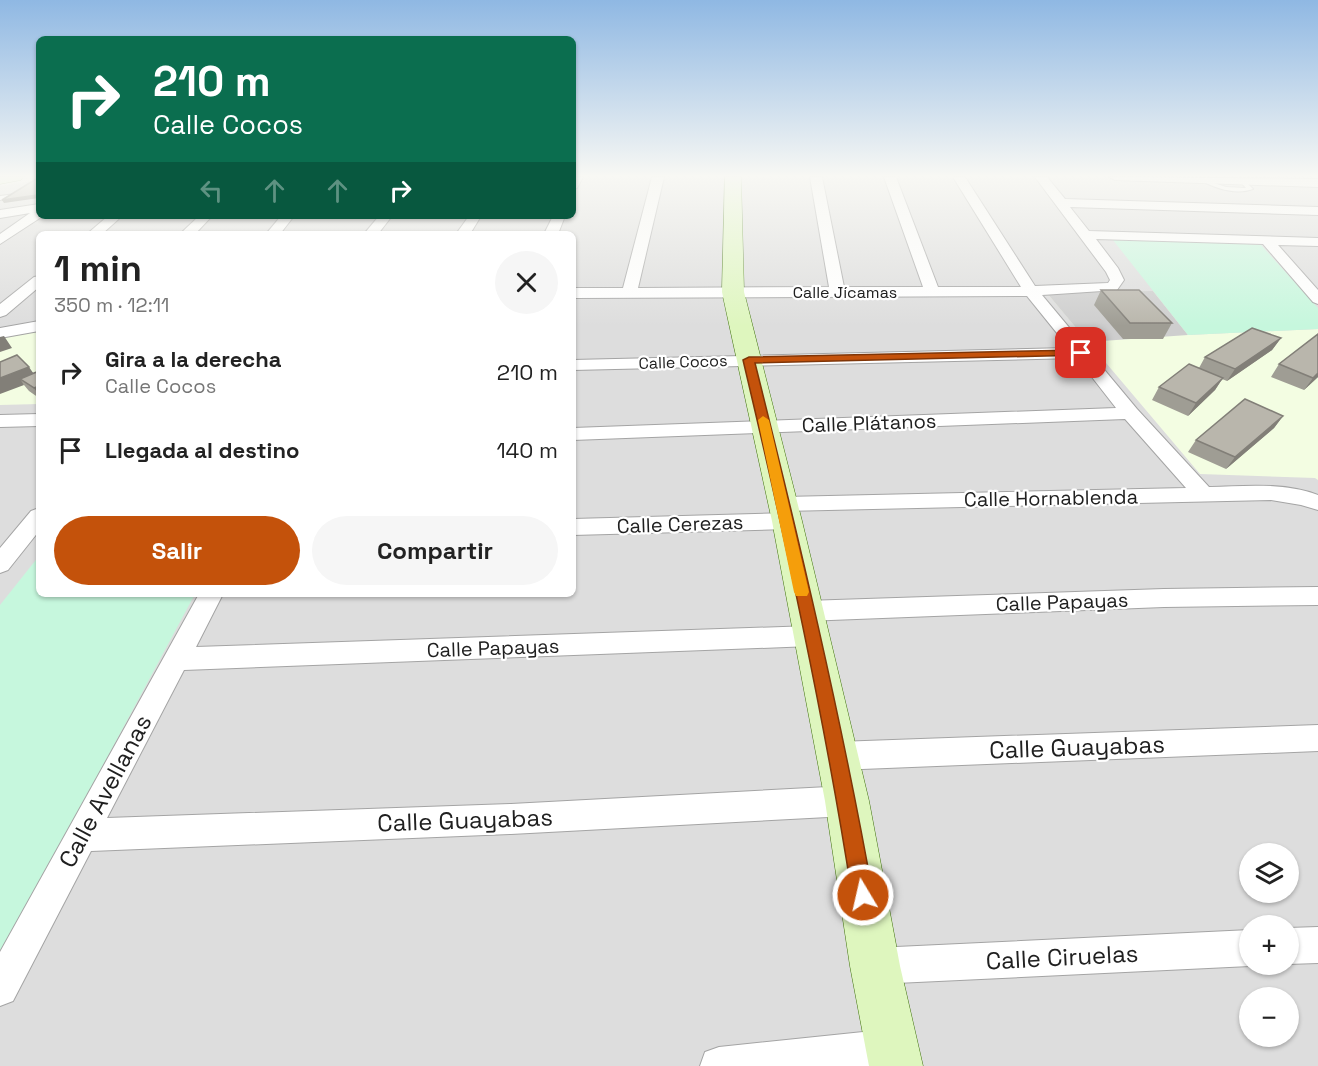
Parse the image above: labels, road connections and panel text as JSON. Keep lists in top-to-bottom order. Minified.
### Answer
{"streets":{"street":["Calle Jícamas","Calle Cocos","Calle Plátanos","Calle Hornablenda","Calle Cerezas","Calle Papayas","Calle Guayabas","Calle Avellanas","Calle Ciruelas"]},"crossings":[["Calle Hornablenda","Calle Cerezas"],["Calle Papayas","Calle Avellanas"],["Calle Guayabas","Calle Avellanas"]],"page":{"turn":["210 m","Calle Cocos"],"heading":["1 min","350 m · 12:11"],"list":[{"name":"Gira a la derecha","note":"Calle Cocos","value":"210 m"},{"name":"Llegada al destino","value":"140 m"}],"buttons":["Salir","Compartir"],"map_buttons":["+","−"]}}
